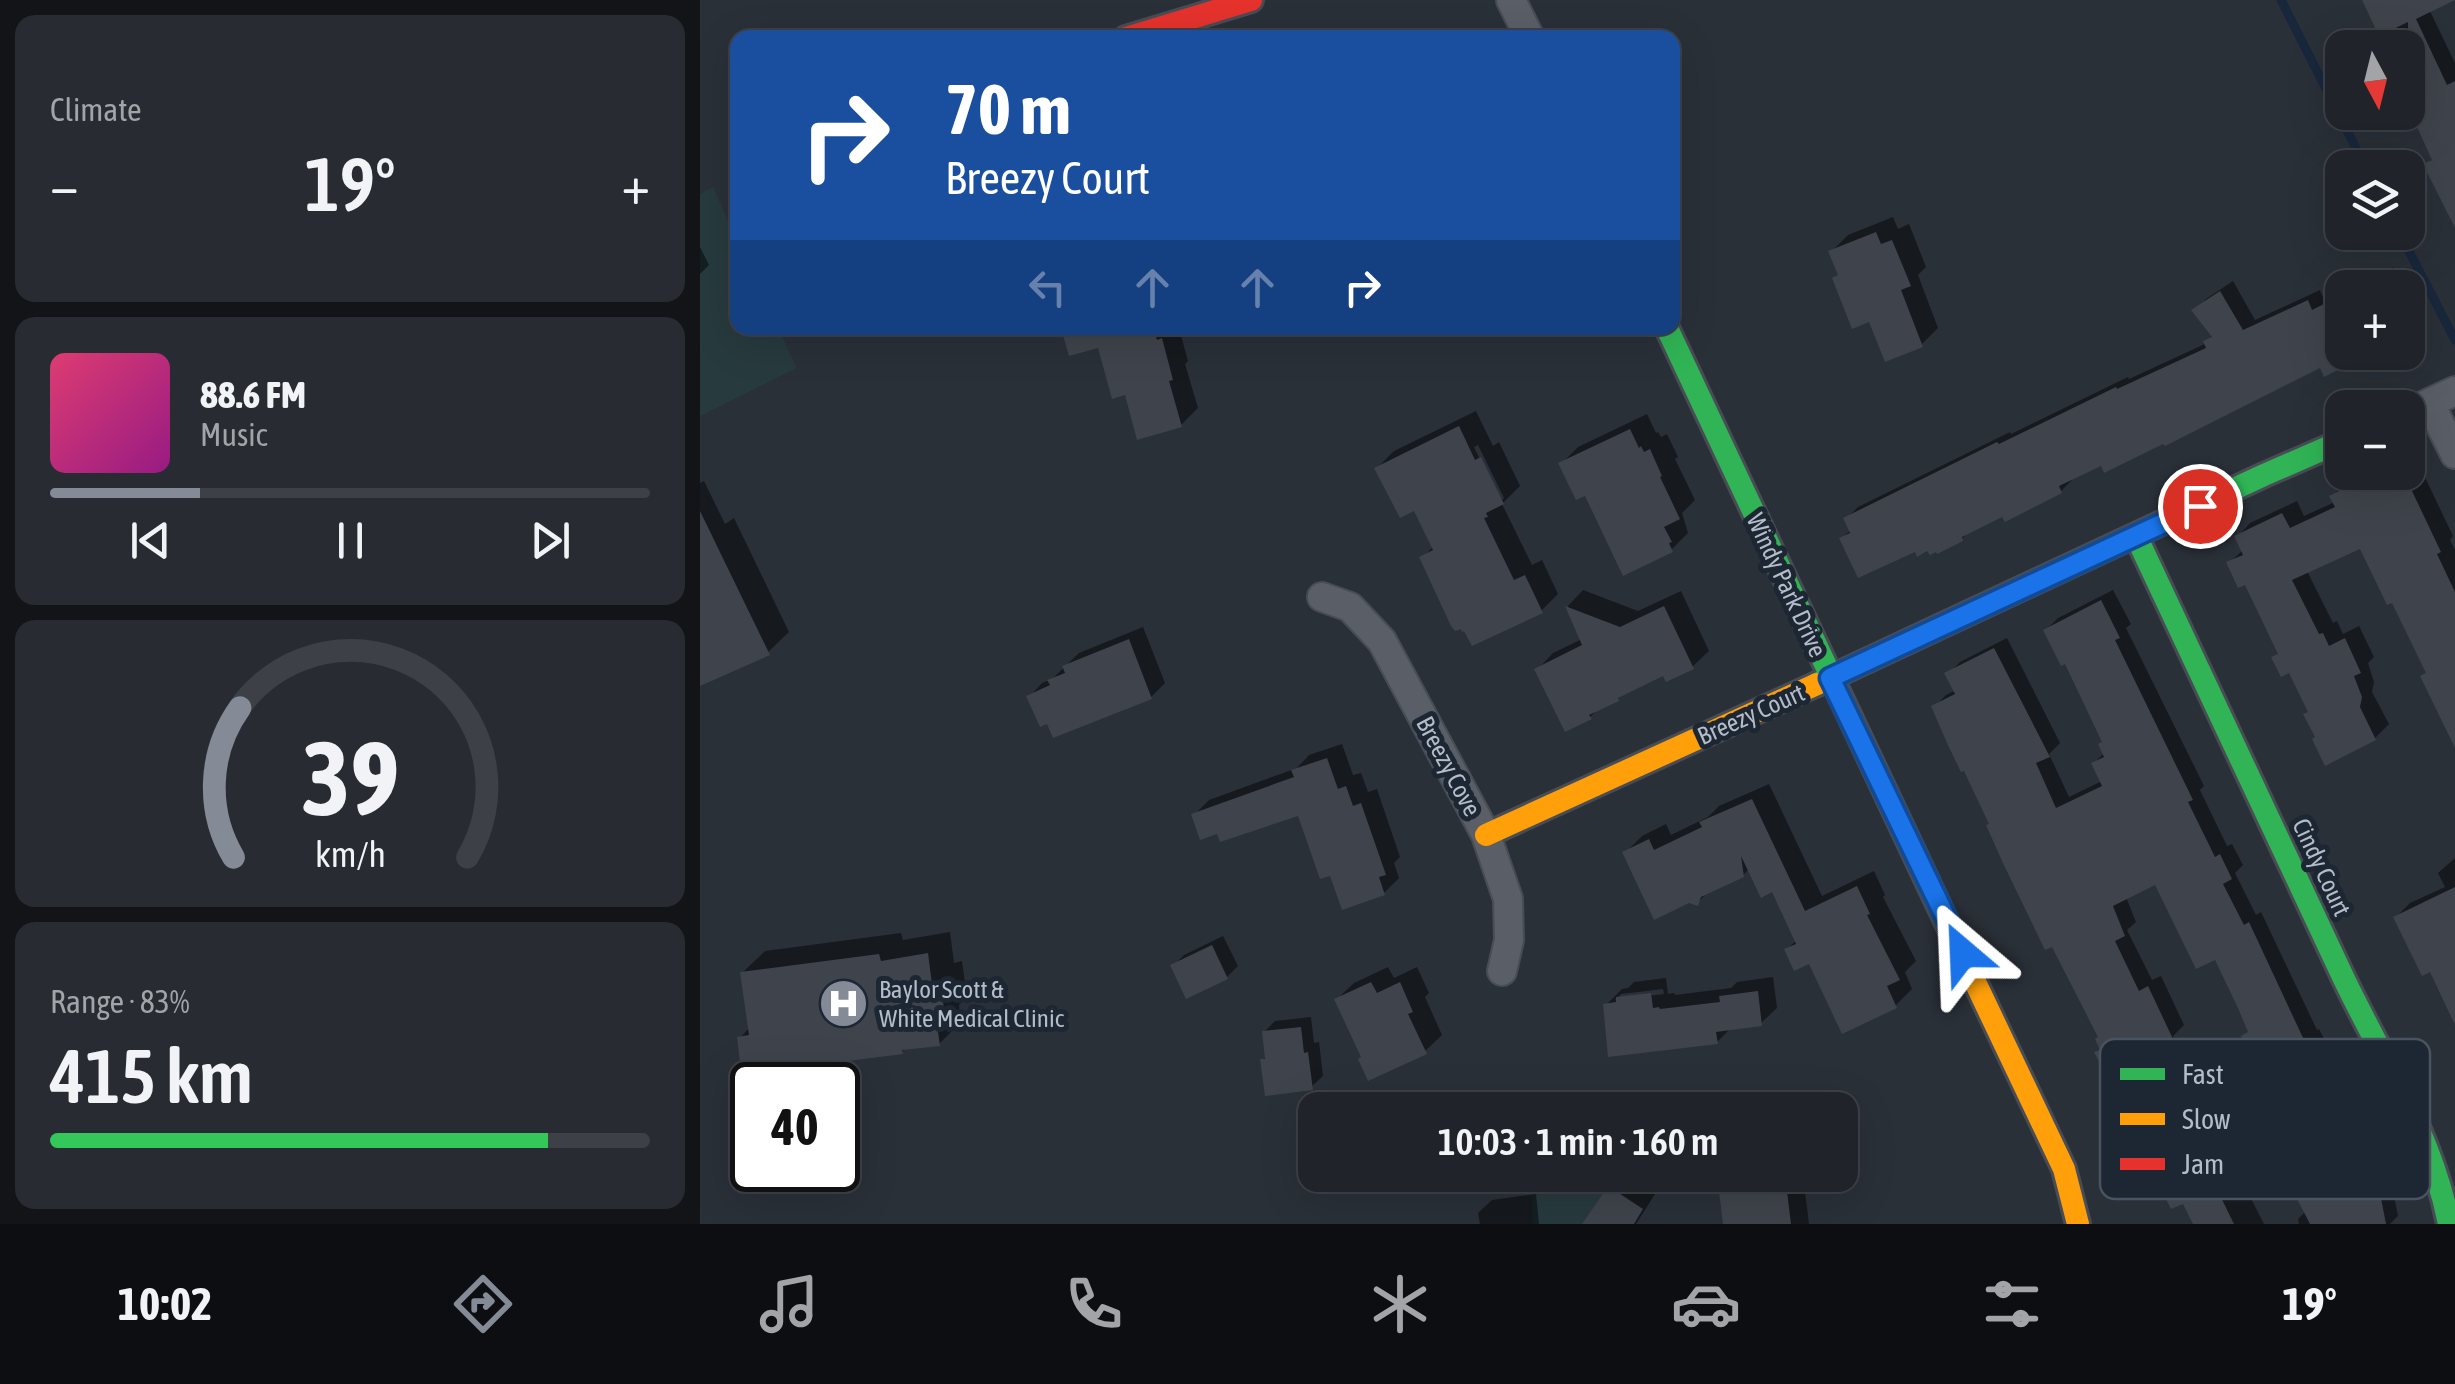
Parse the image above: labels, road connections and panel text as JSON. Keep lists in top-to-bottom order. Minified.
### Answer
{"streets":{"street":["Windy Park Drive","Breezy Court","Breezy Cove","Cindy Court"]},"crossings":[["Windy Park Drive","Breezy Court"],["Breezy Court","Breezy Cove"],["Breezy Court","Cindy Court"]],"places":{"hospital":["Baylor Scott & White Medical Clinic"]},"legend":["Fast","Slow","Jam"],"north":"bottom","page":{"tile":["Climate",["Range · 83%","415 km"]],"map_buttons":["+","−"],"turn":["70 m","Breezy Court"],"heat":["−","19°","+"],"song":["88.6 FM","Music"],"limit":"40","trip":"10:03 · 1 min · 160 m","tabs":["10:02","19°"],"gauge":["39","km/h"]}}
